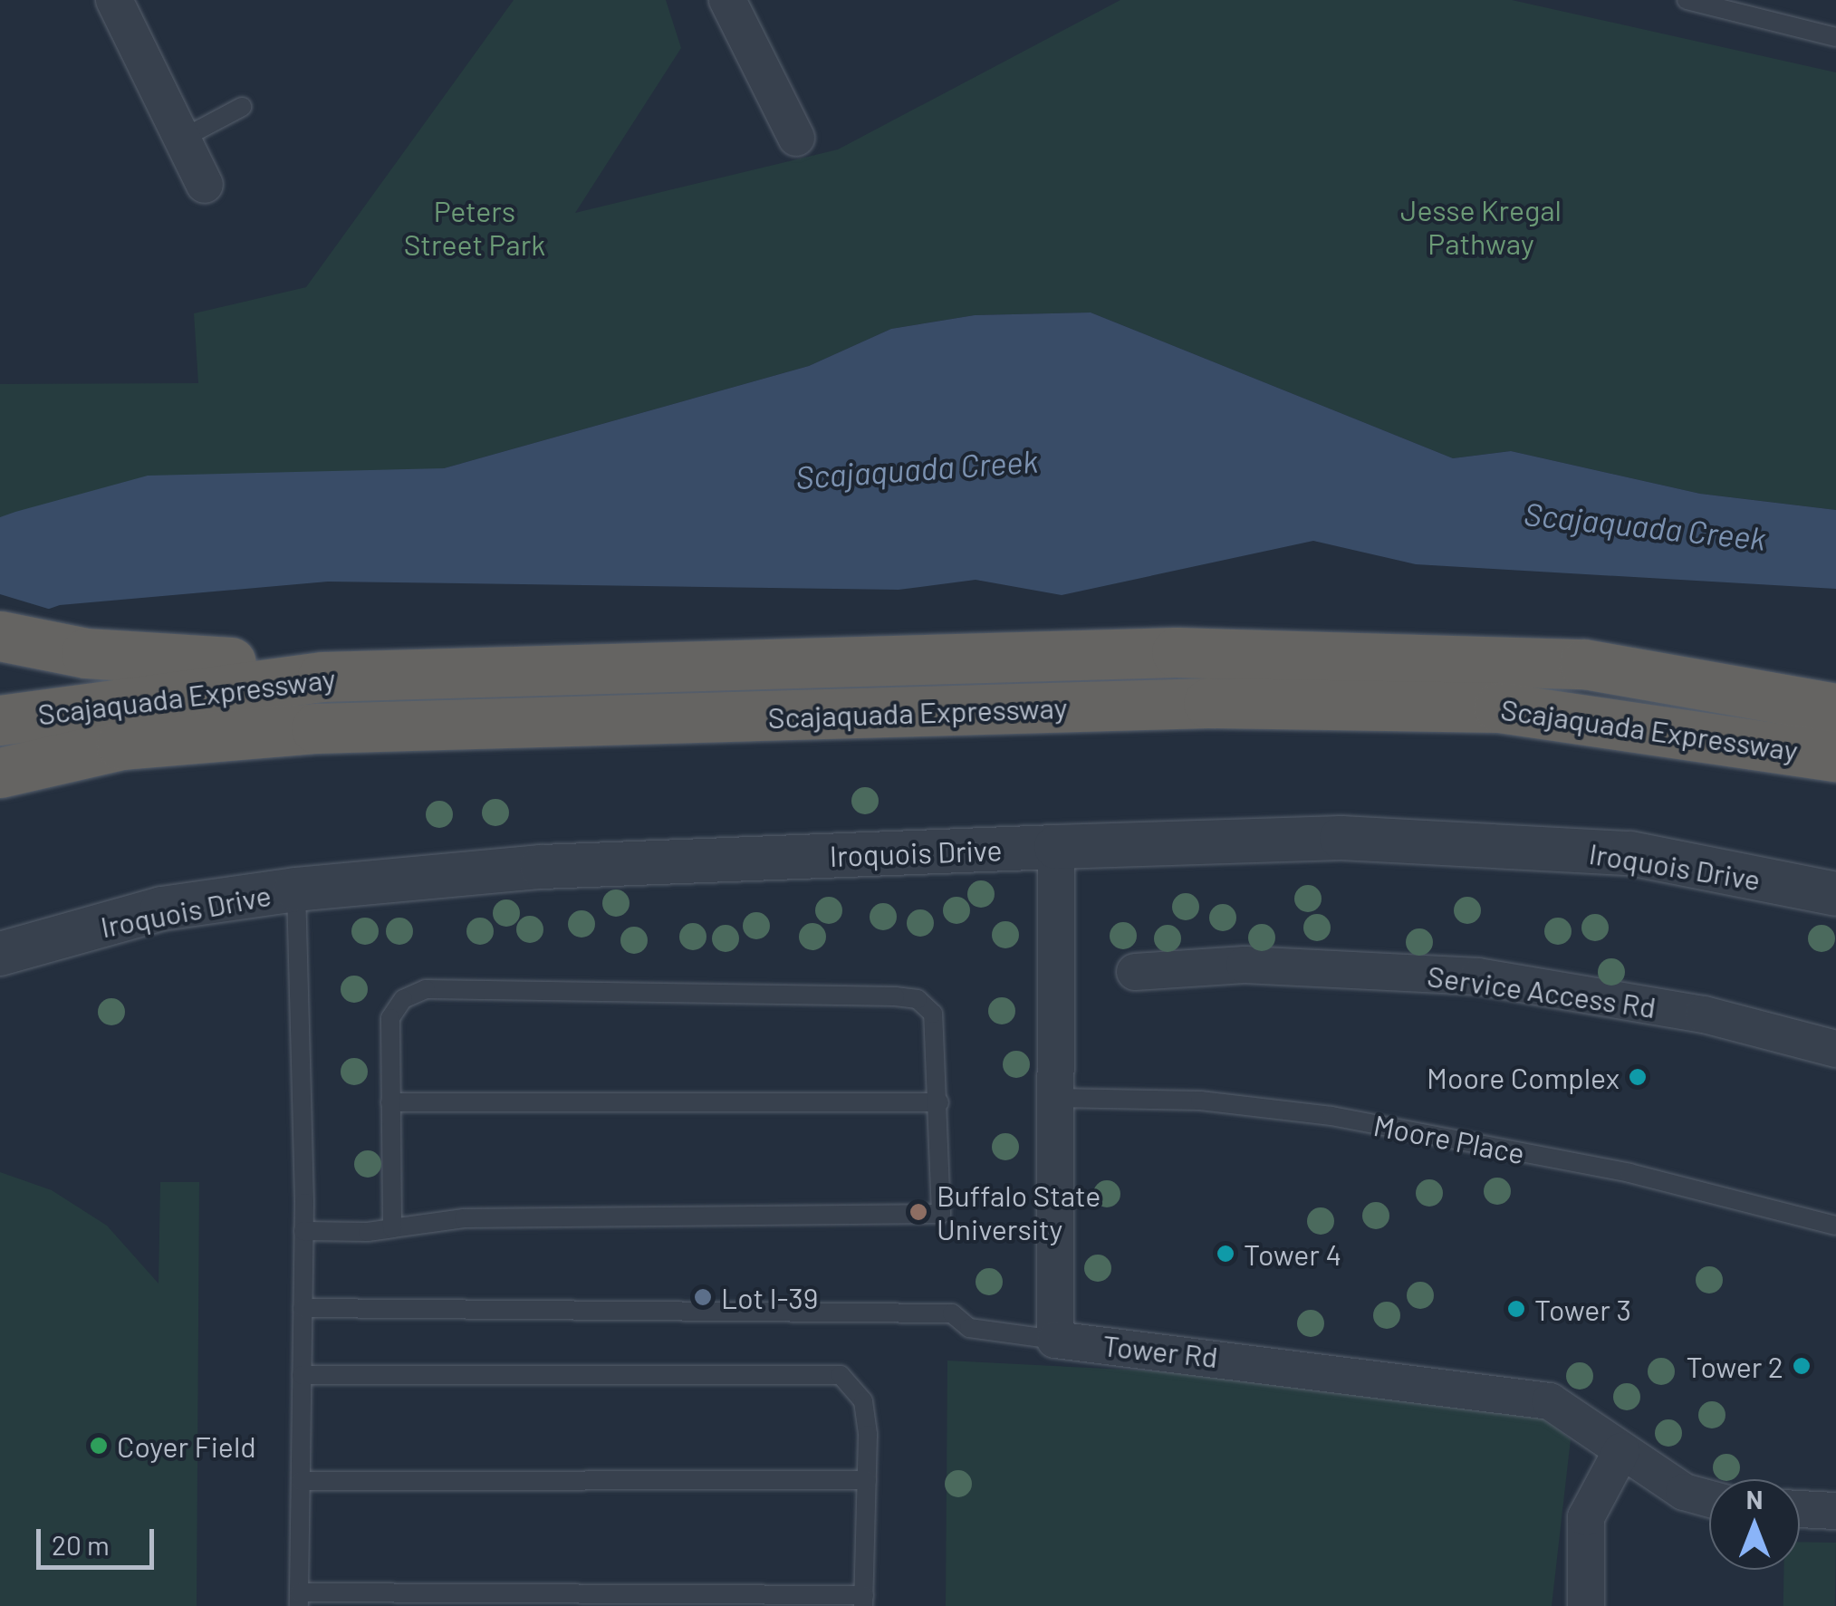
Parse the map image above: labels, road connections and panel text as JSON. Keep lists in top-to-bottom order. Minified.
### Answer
{"streets":{"highway":["Scajaquada Expressway"],"street":["Iroquois Drive","Service Access Rd","Tower Rd"],"lane":["Moore Place"]},"water":["Scajaquada Creek"],"parks":["Jesse Kregal Pathway","Peters Street Park"],"places":["Moore Complex","Buffalo State University","Tower 4","Lot I-39","Tower 3","Tower 2","Coyer Field"],"scale_bar":"20 m","north":"top"}
